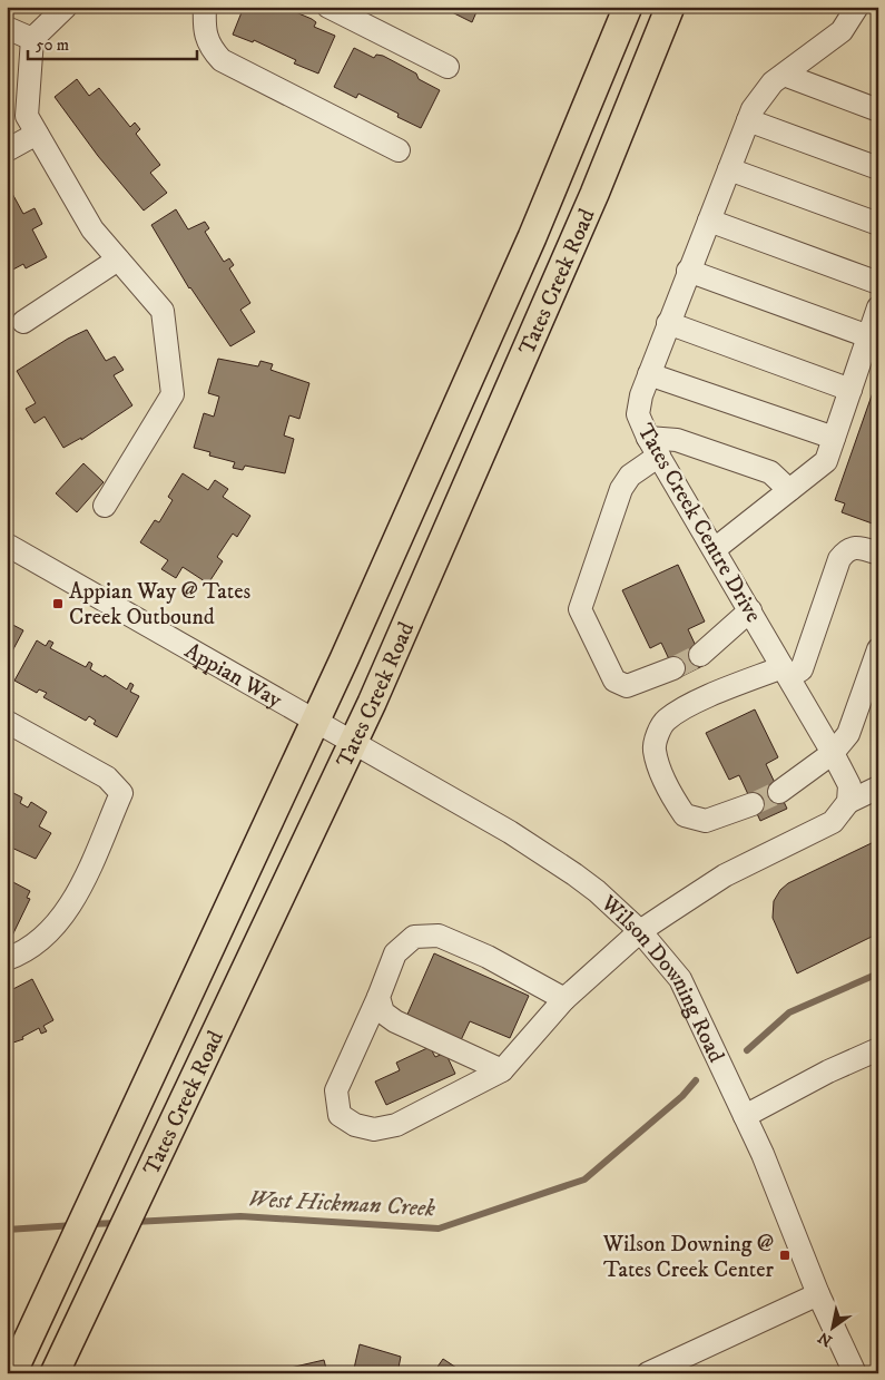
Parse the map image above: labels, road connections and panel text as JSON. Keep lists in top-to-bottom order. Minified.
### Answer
{"streets":{"main road":["Tates Creek Road"],"street":["Tates Creek Centre Drive","Appian Way","Wilson Downing Road"]},"crossings":[["Tates Creek Road","Appian Way"],["Tates Creek Road","Wilson Downing Road"],["Appian Way","Wilson Downing Road"]],"water":["West Hickman Creek"],"places":{"transit":["Appian Way @ Tates Creek Outbound","Wilson Downing @ Tates Creek Center"]},"scale_bar":"50 m","north":"bottom left"}
